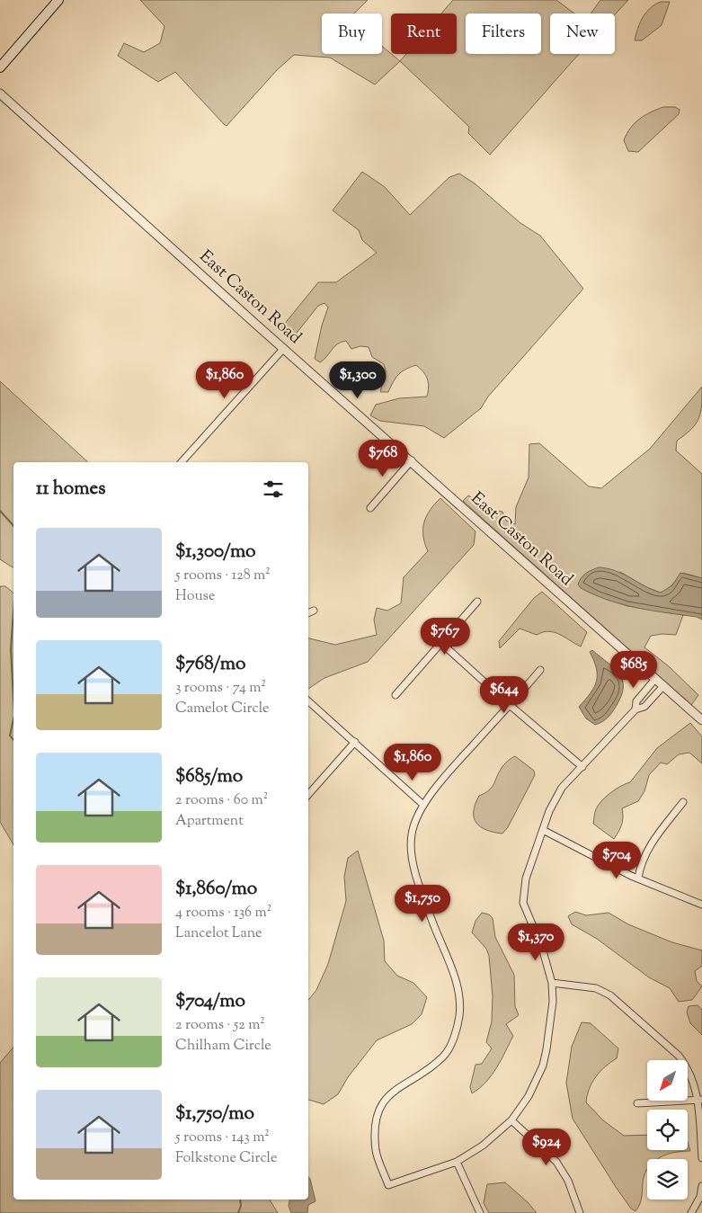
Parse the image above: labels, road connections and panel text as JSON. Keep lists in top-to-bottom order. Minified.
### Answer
{"streets":{"street":["East Caston Road"]},"north":"bottom left","page":{"chip":["Buy","Rent","Filters","New"],"price":["$1,860","$1,300","$768","$767","$685","$644","$1,860","$704","$1,750","$1,370","$924"],"heading":"11 homes","list":[{"name":"$1,300/mo","note":"5 rooms · 128 m² · House"},{"name":"$768/mo","note":"3 rooms · 74 m² · Camelot Circle"},{"name":"$685/mo","note":"2 rooms · 60 m² · Apartment"},{"name":"$1,860/mo","note":"4 rooms · 136 m² · Lancelot Lane"},{"name":"$704/mo","note":"2 rooms · 52 m² · Chilham Circle"},{"name":"$1,750/mo","note":"5 rooms · 143 m² · Folkstone Circle"}]}}
